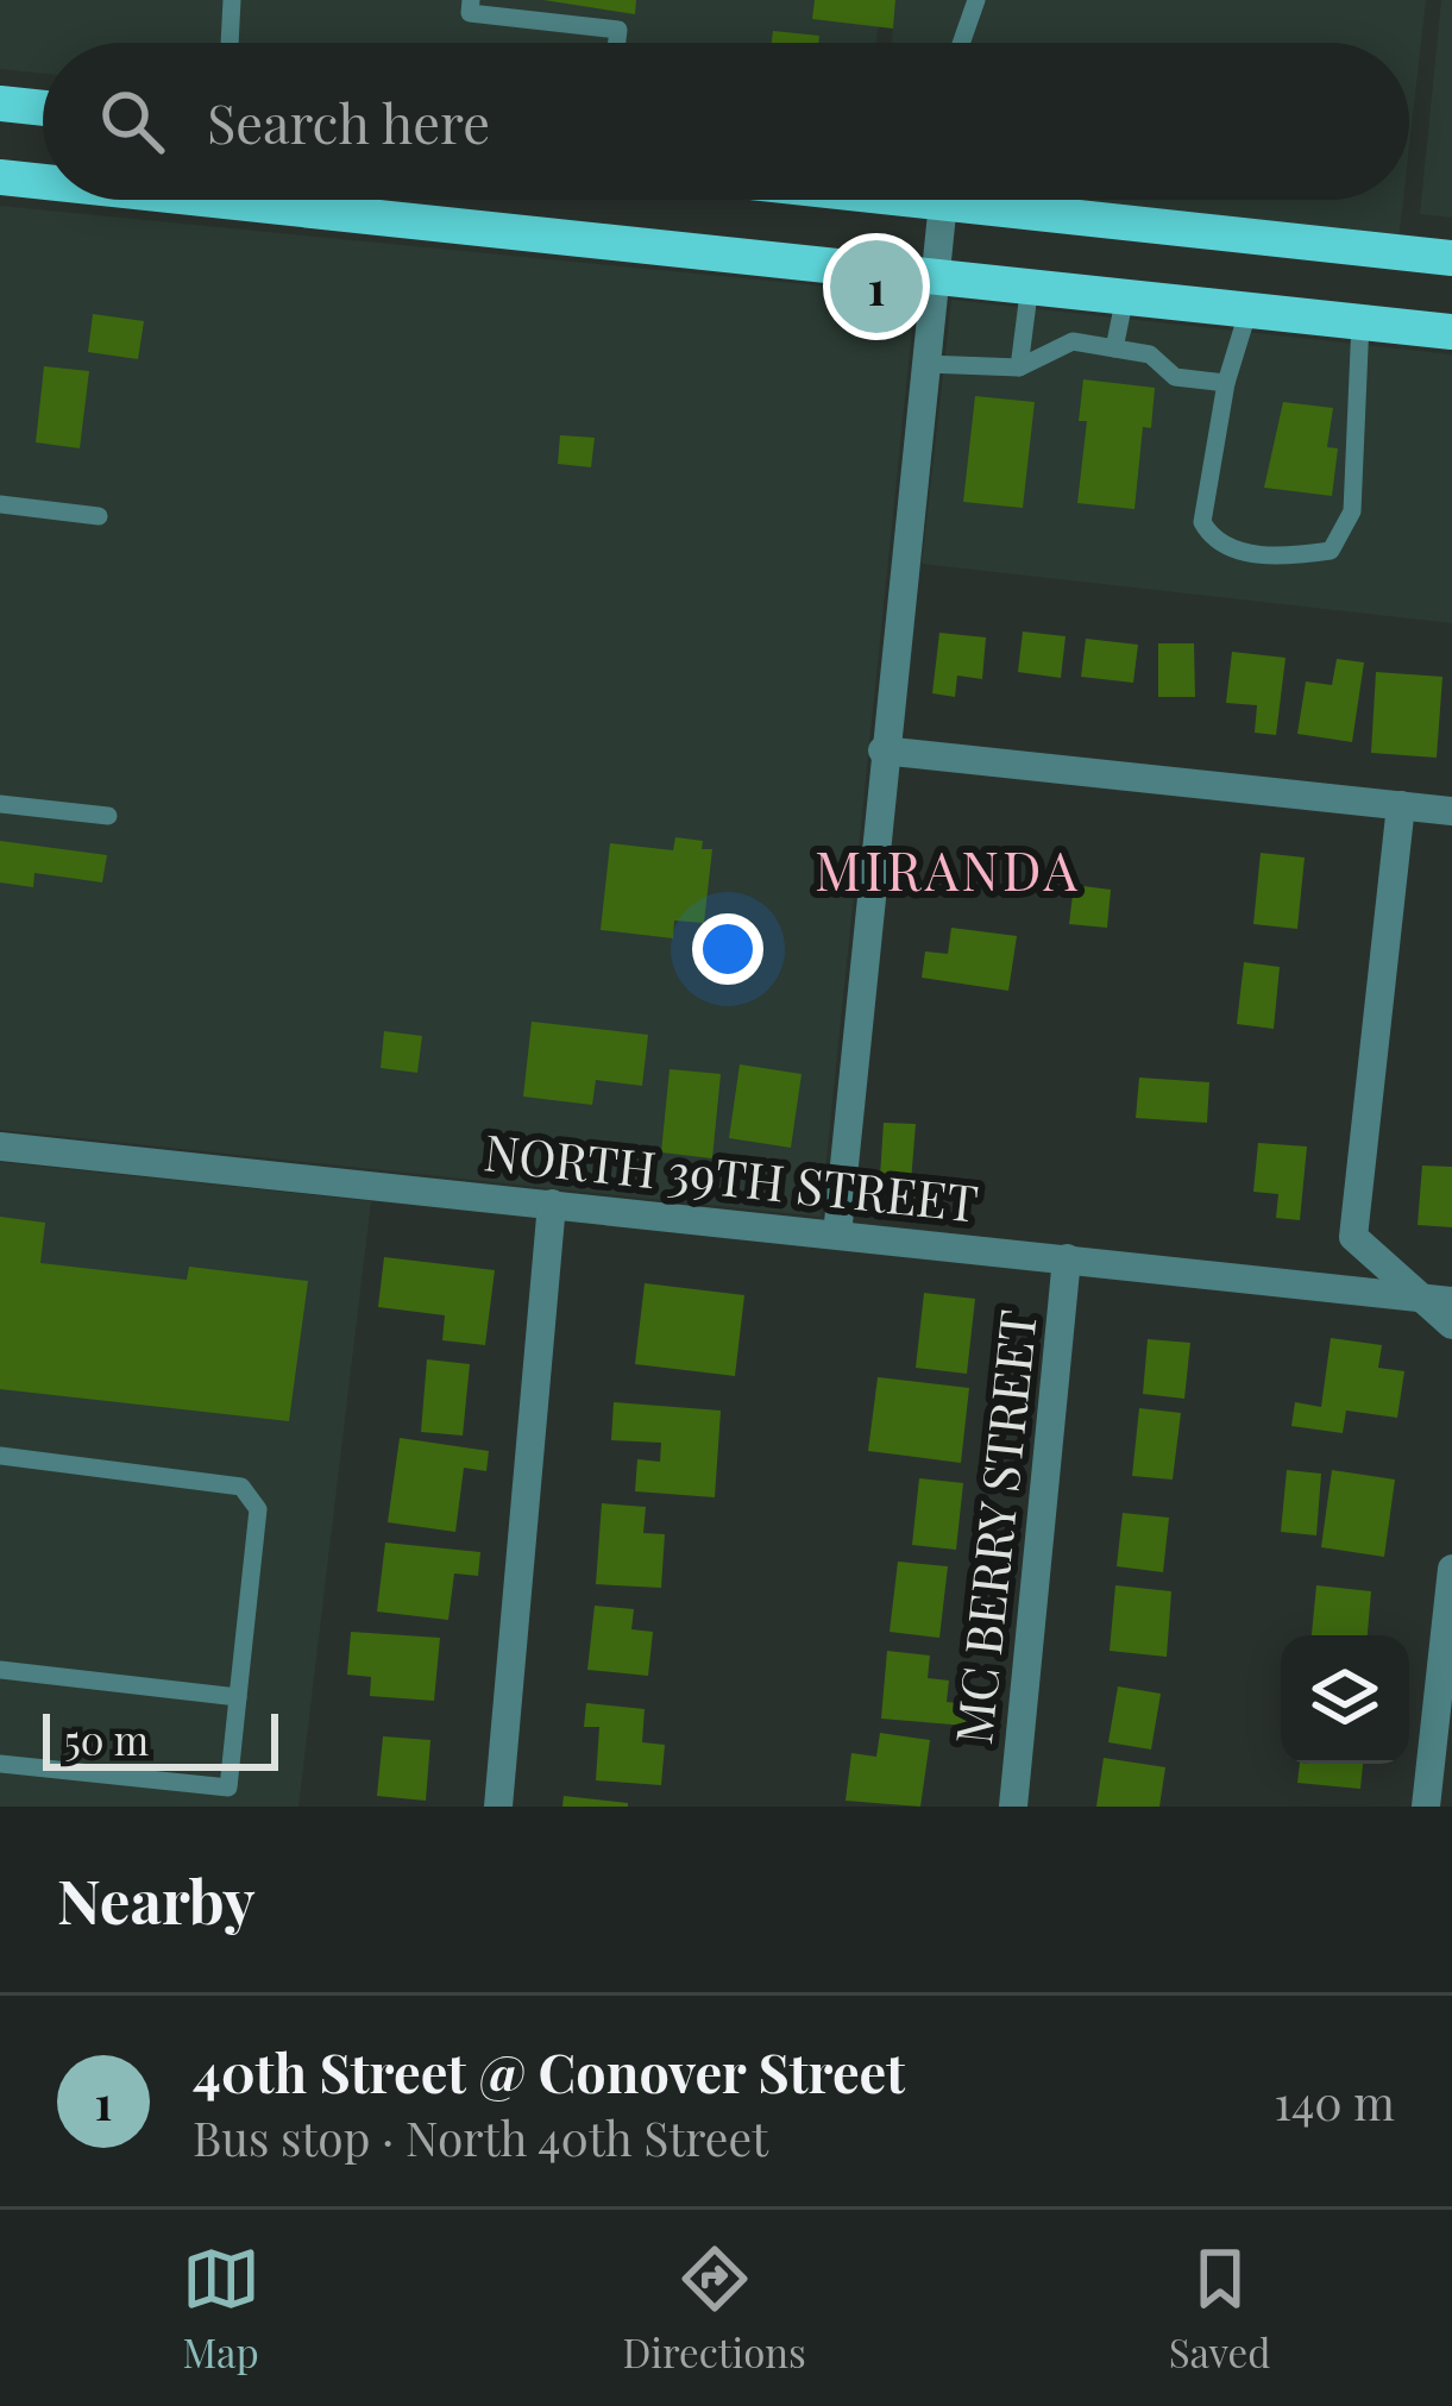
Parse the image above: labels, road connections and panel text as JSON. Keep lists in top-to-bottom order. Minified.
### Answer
{"streets":{"street":["NORTH 39TH STREET","MC BERRY STREET"]},"crossings":[["NORTH 39TH STREET","MC BERRY STREET"]],"districts":["MIRANDA"],"scale_bar":"50 m","page":{"search":"Search here","pins":"1","scale":"50 m","heading":"Nearby","list":[{"mark":"1","name":"40th Street @ Conover Street","note":"Bus stop · North 40th Street","value":"140 m"}],"nav":["Map","Directions","Saved"]}}
